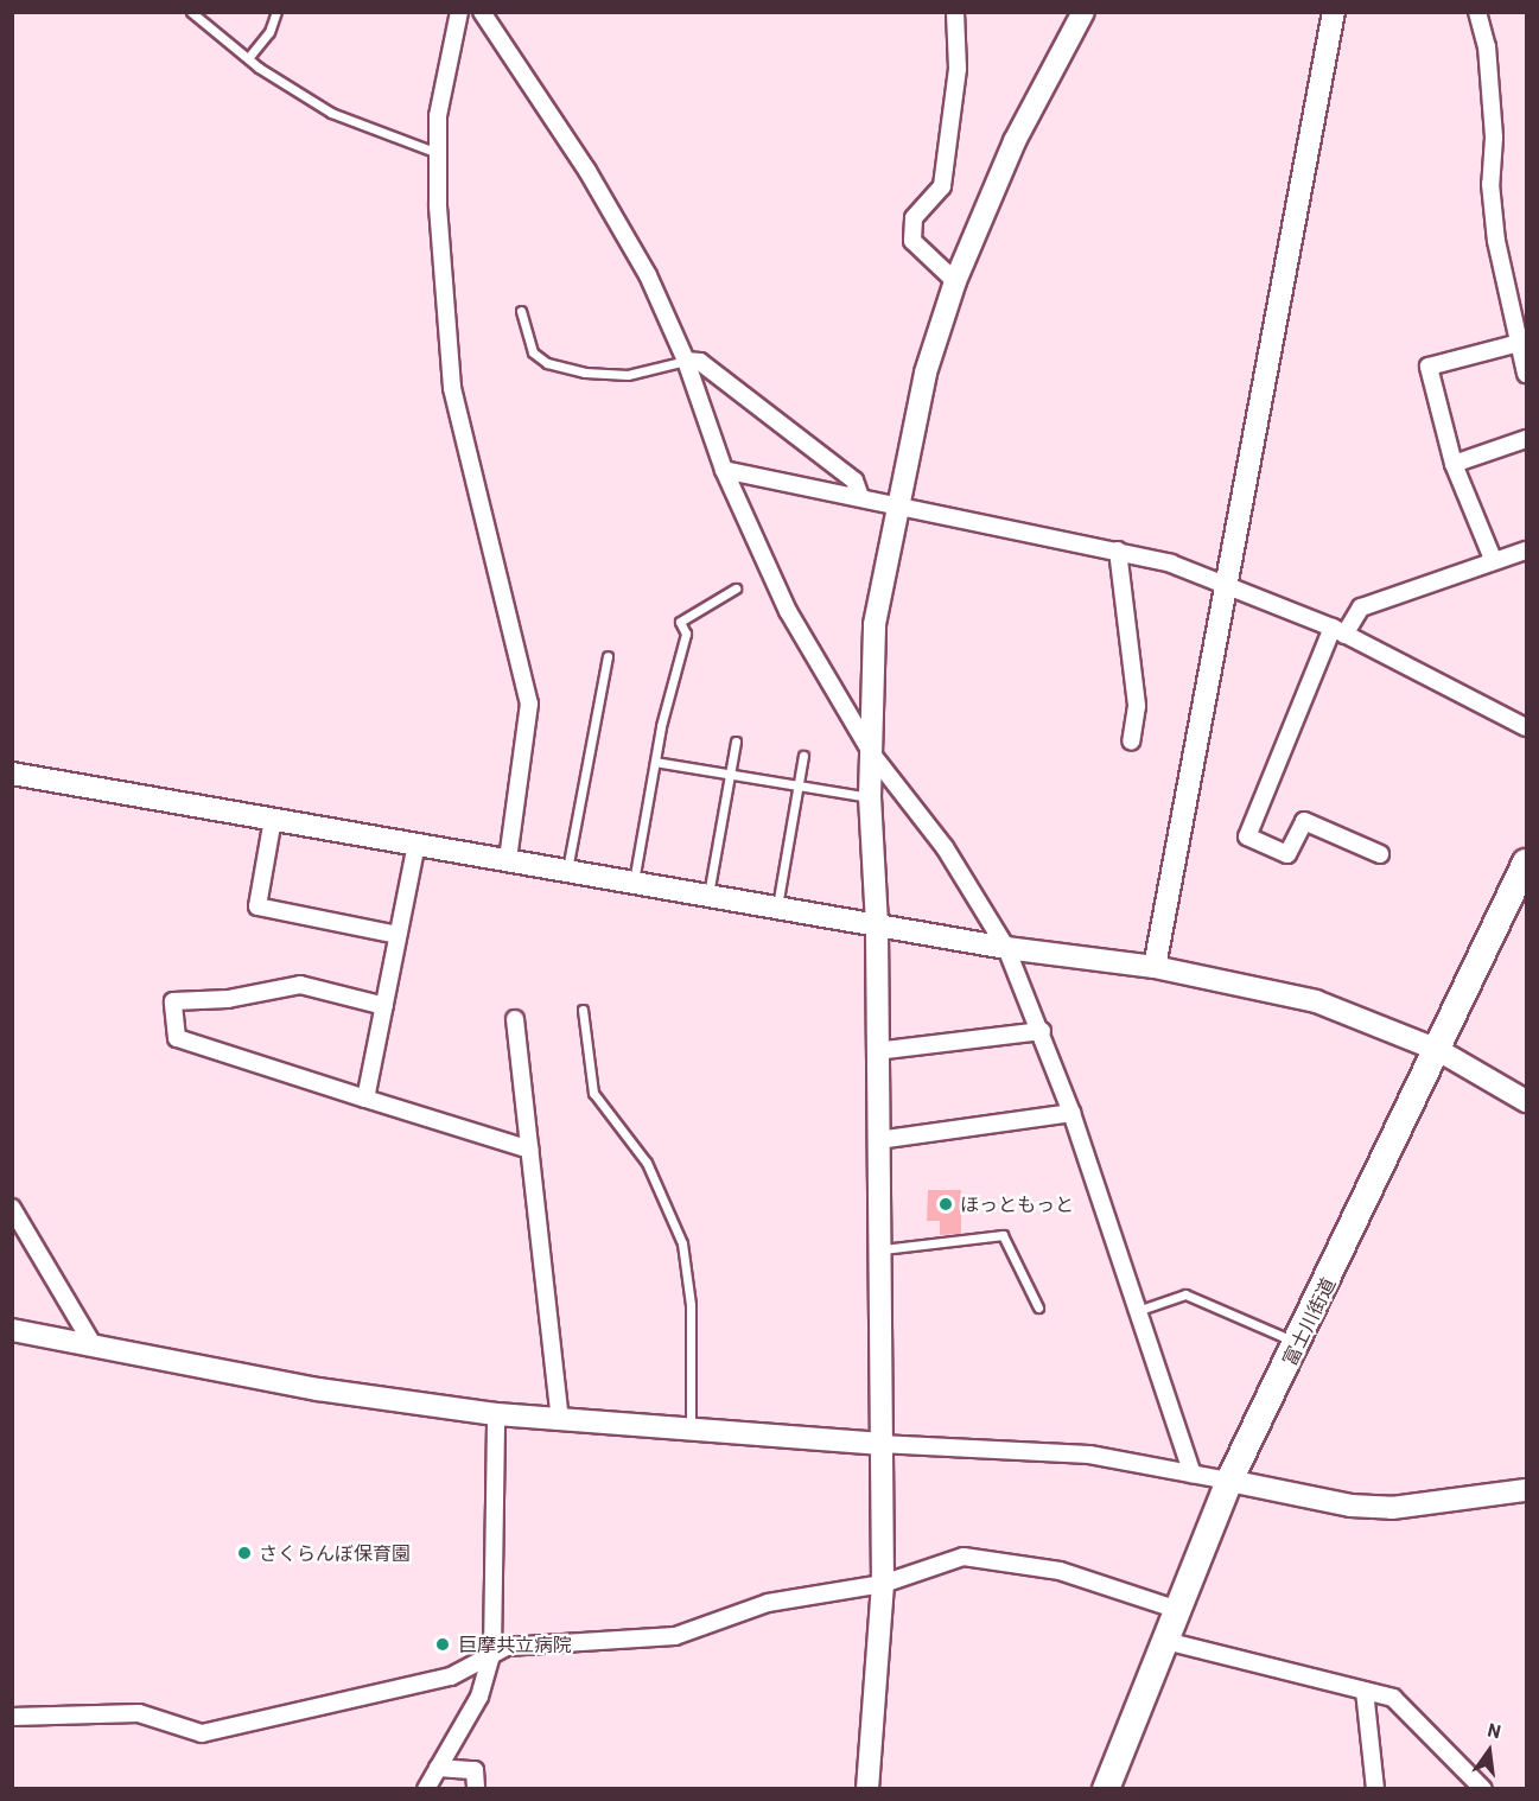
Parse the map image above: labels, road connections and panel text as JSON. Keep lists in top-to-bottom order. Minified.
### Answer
{"streets":{"main road":["富士川街道"]},"places":["ほっともっと","さくらんぼ保育園","巨摩共立病院"],"north":"top"}
